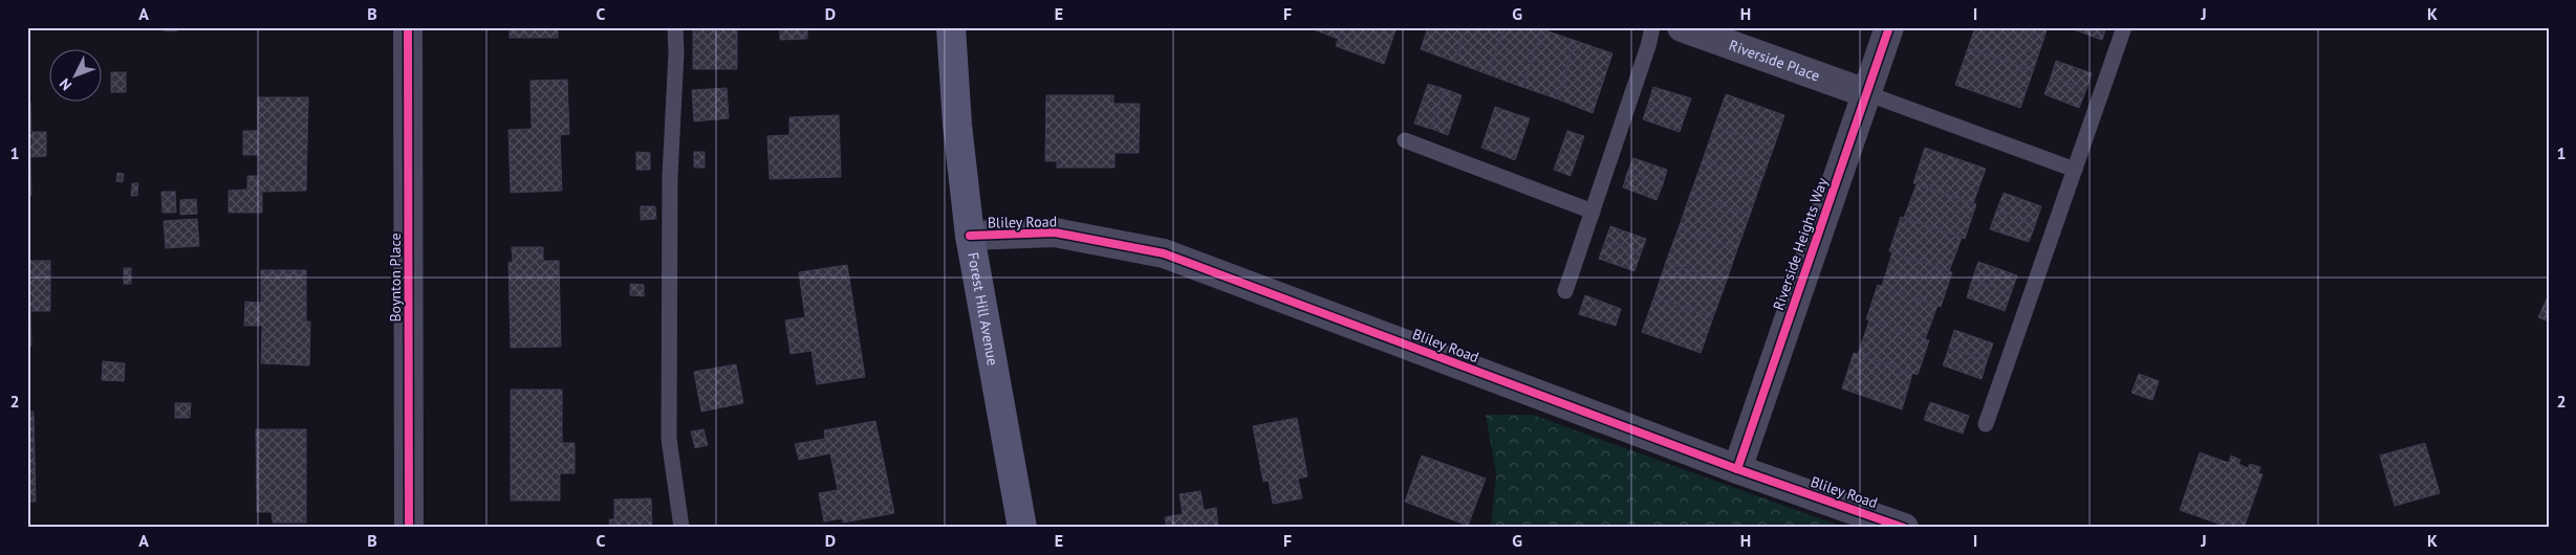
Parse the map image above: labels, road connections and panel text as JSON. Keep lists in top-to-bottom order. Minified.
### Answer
{"streets":{"main road":["Forest Hill Avenue"],"street":["Riverside Place","Bliley Road","Riverside Heights Way","Boynton Place"]},"crossings":[["Riverside Place","Riverside Heights Way"],["Bliley Road","Riverside Heights Way"],["Bliley Road","Forest Hill Avenue"]],"north":"bottom left","grid":{"columns":["A","B","C","D","E","F","G","H","I","J","K"],"rows":["1","2"]}}
